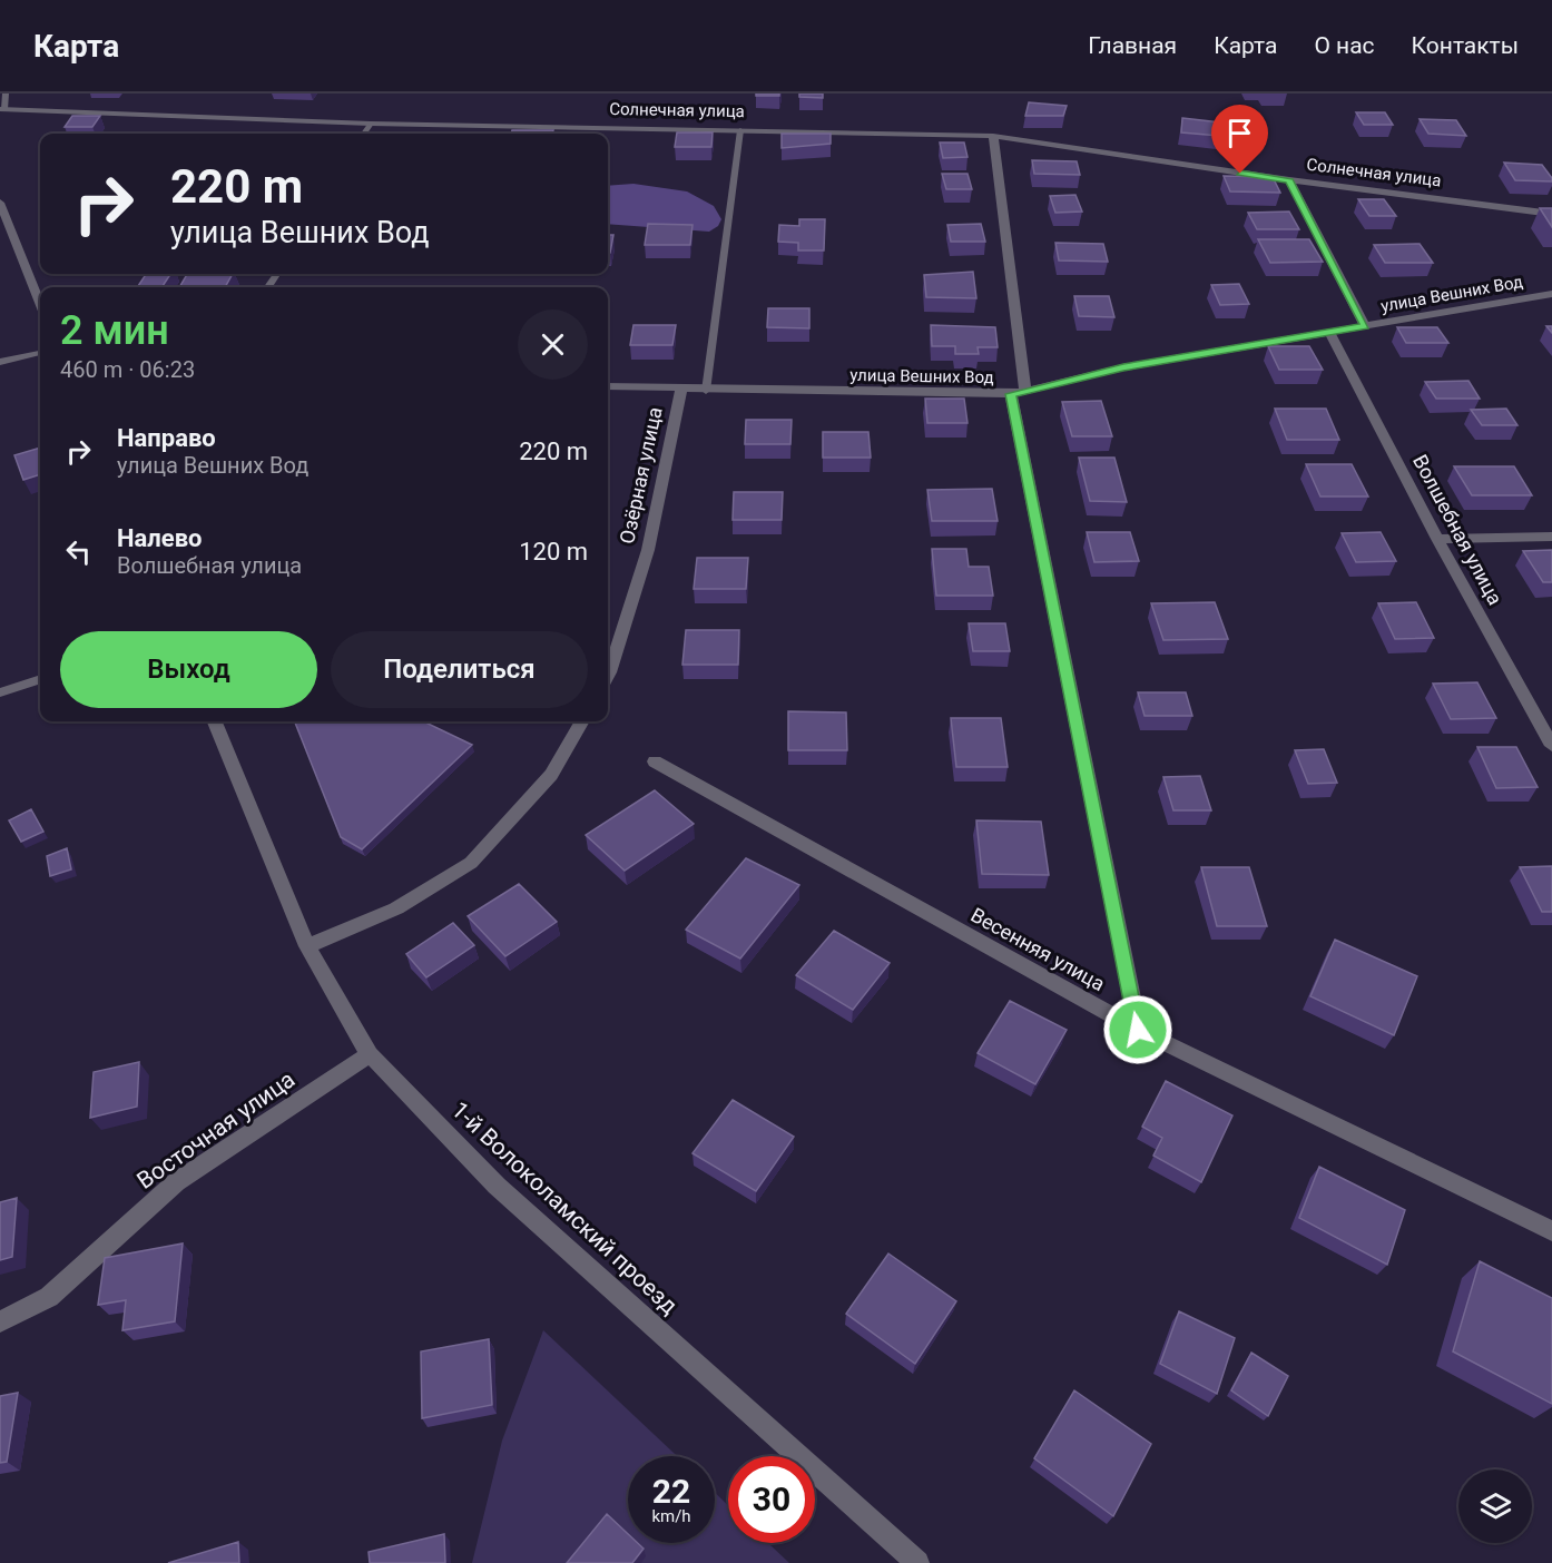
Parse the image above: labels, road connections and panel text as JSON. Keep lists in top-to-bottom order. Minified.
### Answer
{"streets":{"street":["Солнечная улица","улица Вешних Вод","Озёрная улица","Волшебная улица","Весенняя улица","Восточная улица","1-й Волоколамский проезд"]},"crossings":[["улица Вешних Вод","Озёрная улица"],["улица Вешних Вод","Волшебная улица"],["Восточная улица","1-й Волоколамский проезд"]],"page":{"header":"Карта","nav":["Главная","Карта","О нас","Контакты"],"turn":["220 m","улица Вешних Вод"],"heading":["2 мин","460 m · 06:23"],"list":[{"name":"Направо","note":"улица Вешних Вод","value":"220 m"},{"name":"Налево","note":"Волшебная улица","value":"120 m"}],"buttons":["Выход","Поделиться"],"speed":"22 km/h","limit":"30"}}
